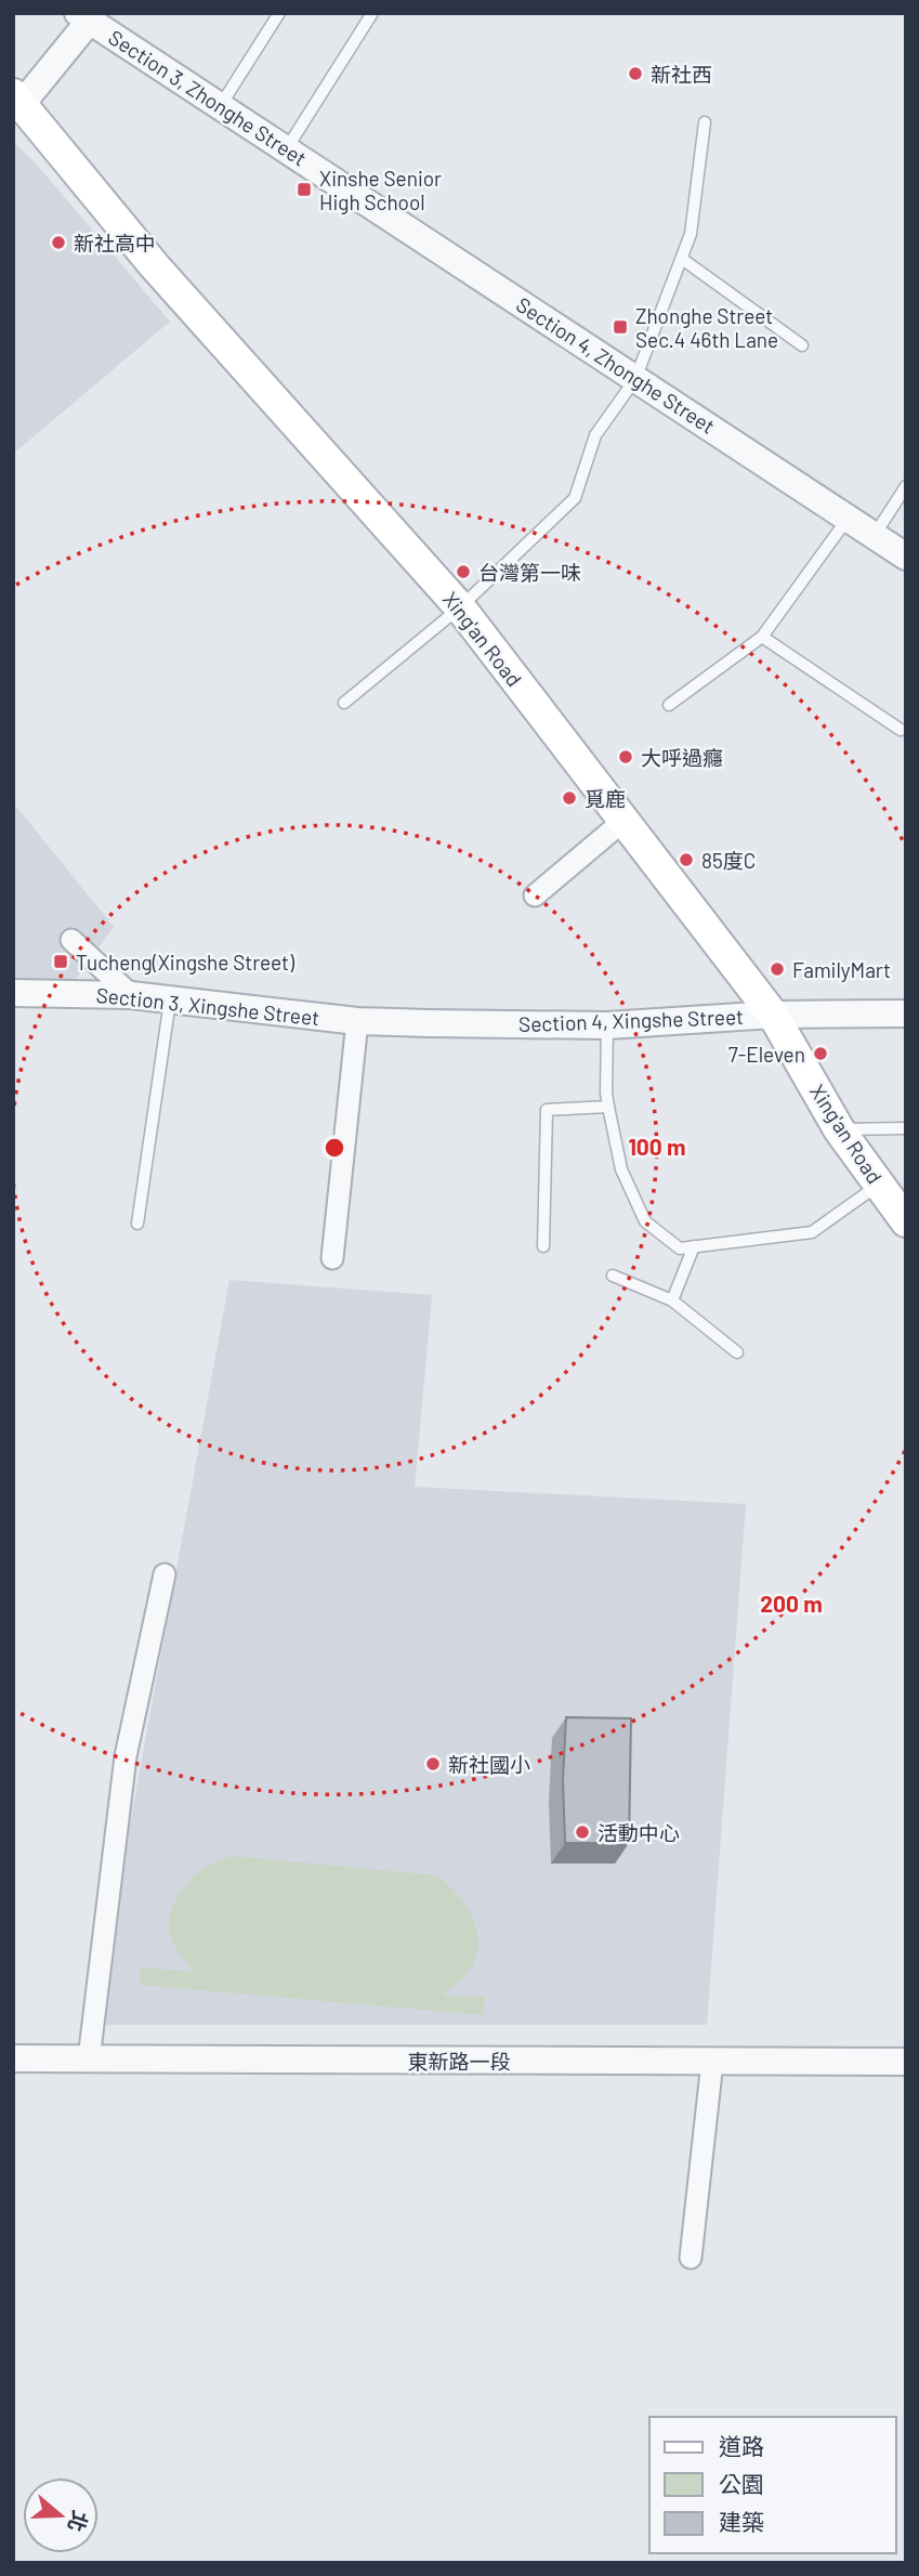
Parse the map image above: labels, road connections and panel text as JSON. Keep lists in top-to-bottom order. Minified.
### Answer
{"streets":{"main road":["Xing'an Road"],"street":["Section 3, Zhonghe Street","Section 4, Zhonghe Street","Section 3, Xingshe Street","Section 4, Xingshe Street","東新路一段"]},"crossings":[["Section 3, Zhonghe Street","Section 4, Zhonghe Street"],["Section 3, Zhonghe Street","Xing'an Road"],["Xing'an Road","Section 4, Xingshe Street"],["Section 3, Xingshe Street","Section 4, Xingshe Street"]],"places":{"other":["新社西","新社高中","台灣第一味","大呼過癮","覓鹿","85度C","FamilyMart","7-Eleven","新社國小","活動中心"],"transit":["Xinshe Senior High School","Zhonghe Street Sec.4 46th Lane","Tucheng(Xingshe Street)"]},"legend":["道路","公園","建築"],"north":"right","rings":["100 m","200 m"]}
